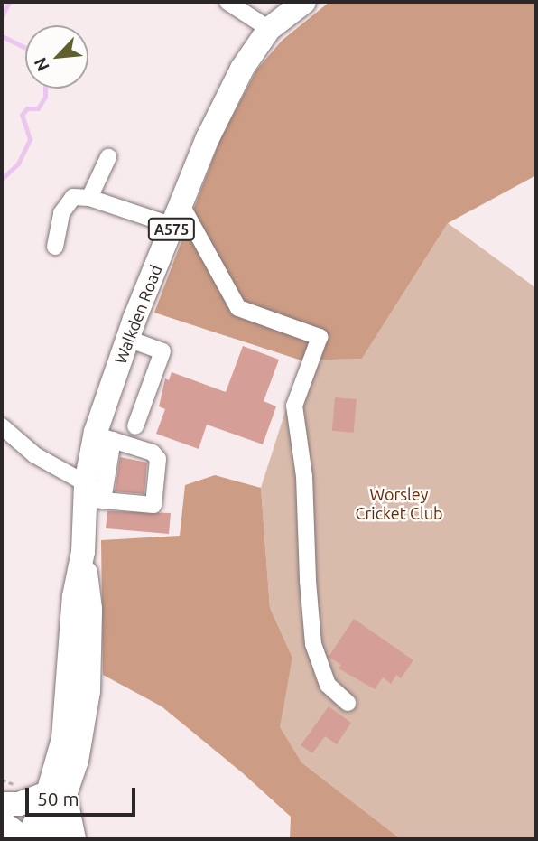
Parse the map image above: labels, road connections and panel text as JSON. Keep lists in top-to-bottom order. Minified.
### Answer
{"streets":{"highway":["A575","Walkden Road"]},"parks":["Worsley Cricket Club"],"scale_bar":"50 m","north":"bottom left"}
